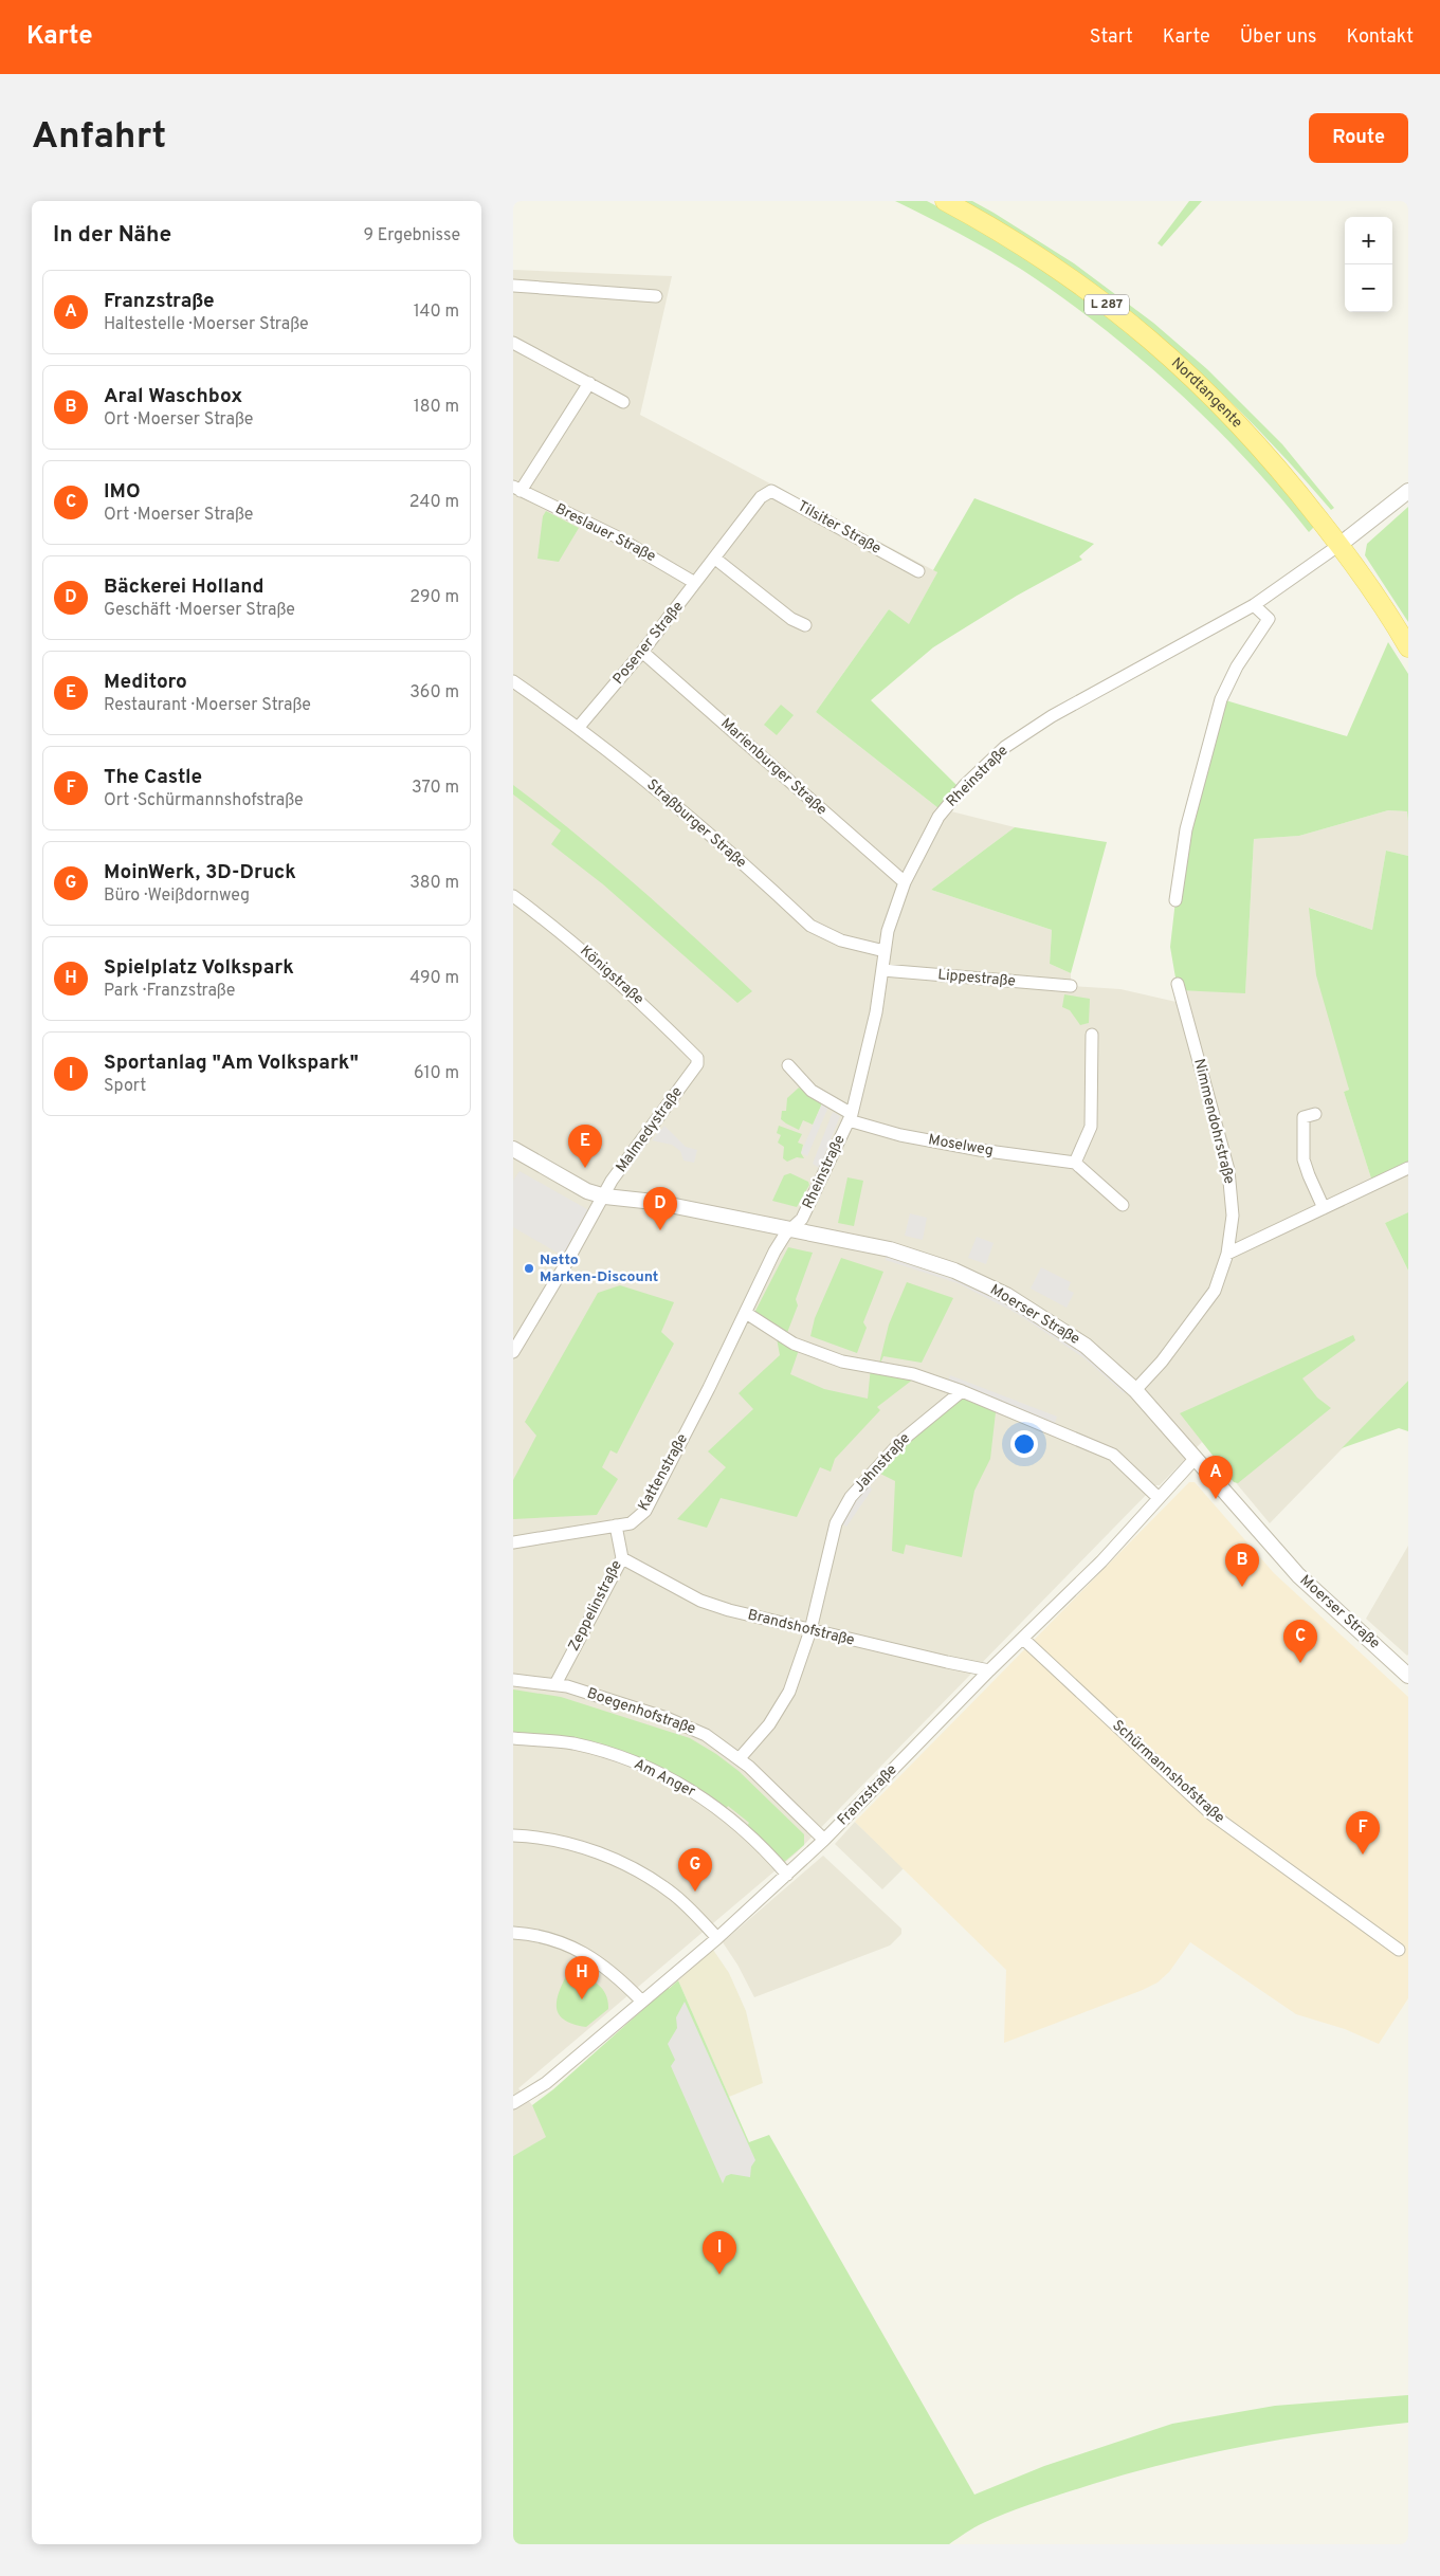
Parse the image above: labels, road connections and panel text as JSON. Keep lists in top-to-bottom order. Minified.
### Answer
{"streets":{"main road":["L 287","Nordtangente"],"street":["Tilsiter Straße","Breslauer Straße","Posener Straße","Marienburger Straße","Rheinstraße","Straßburger Straße","Königstraße","Lippestraße","Nimmendohrstraße","Malmedystraße","Moselweg","Moerser Straße","Jahnstraße","Kattenstraße","Zeppelinstraße","Brandshofstraße","Boegenhofstraße","Schürmannshofstraße","Am Anger","Franzstraße"]},"crossings":[["Nordtangente","Rheinstraße"],["Tilsiter Straße","Posener Straße"],["Breslauer Straße","Posener Straße"],["Posener Straße","Marienburger Straße"],["Posener Straße","Straßburger Straße"],["Marienburger Straße","Rheinstraße"],["Rheinstraße","Straßburger Straße"],["Rheinstraße","Lippestraße"],["Rheinstraße","Moselweg"],["Rheinstraße","Moerser Straße"],["Rheinstraße","Kattenstraße"],["Königstraße","Malmedystraße"],["Nimmendohrstraße","Moerser Straße"],["Malmedystraße","Moerser Straße"],["Moerser Straße","Kattenstraße"],["Moerser Straße","Franzstraße"],["Jahnstraße","Brandshofstraße"],["Jahnstraße","Boegenhofstraße"],["Kattenstraße","Zeppelinstraße"],["Zeppelinstraße","Brandshofstraße"],["Zeppelinstraße","Boegenhofstraße"],["Brandshofstraße","Franzstraße"],["Boegenhofstraße","Franzstraße"],["Schürmannshofstraße","Franzstraße"],["Am Anger","Franzstraße"]],"places":["Netto Marken-Discount"],"page":{"header":"Karte","nav":["Start","Karte","Über uns","Kontakt"],"buttons":"Route","title":"Anfahrt","heading":["In der Nähe","9 Ergebnisse"],"map_buttons":["+","−"],"list":[{"mark":"A","name":"Franzstraße","note":"Haltestelle · Moerser Straße","value":"140 m"},{"mark":"B","name":"Aral Waschbox","note":"Ort · Moerser Straße","value":"180 m"},{"mark":"C","name":"IMO","note":"Ort · Moerser Straße","value":"240 m"},{"mark":"D","name":"Bäckerei Holland","note":"Geschäft · Moerser Straße","value":"290 m"},{"mark":"E","name":"Meditoro","note":"Restaurant · Moerser Straße","value":"360 m"},{"mark":"F","name":"The Castle","note":"Ort · Schürmannshofstraße","value":"370 m"},{"mark":"G","name":"MoinWerk, 3D-Druck","note":"Büro · Weißdornweg","value":"380 m"},{"mark":"H","name":"Spielplatz Volkspark","note":"Park · Franzstraße","value":"490 m"},{"mark":"I","name":"Sportanlag \"Am Volkspark\"","note":"Sport","value":"610 m"}],"pins":["E","D","A","B","C","F","G","H","I"]}}
